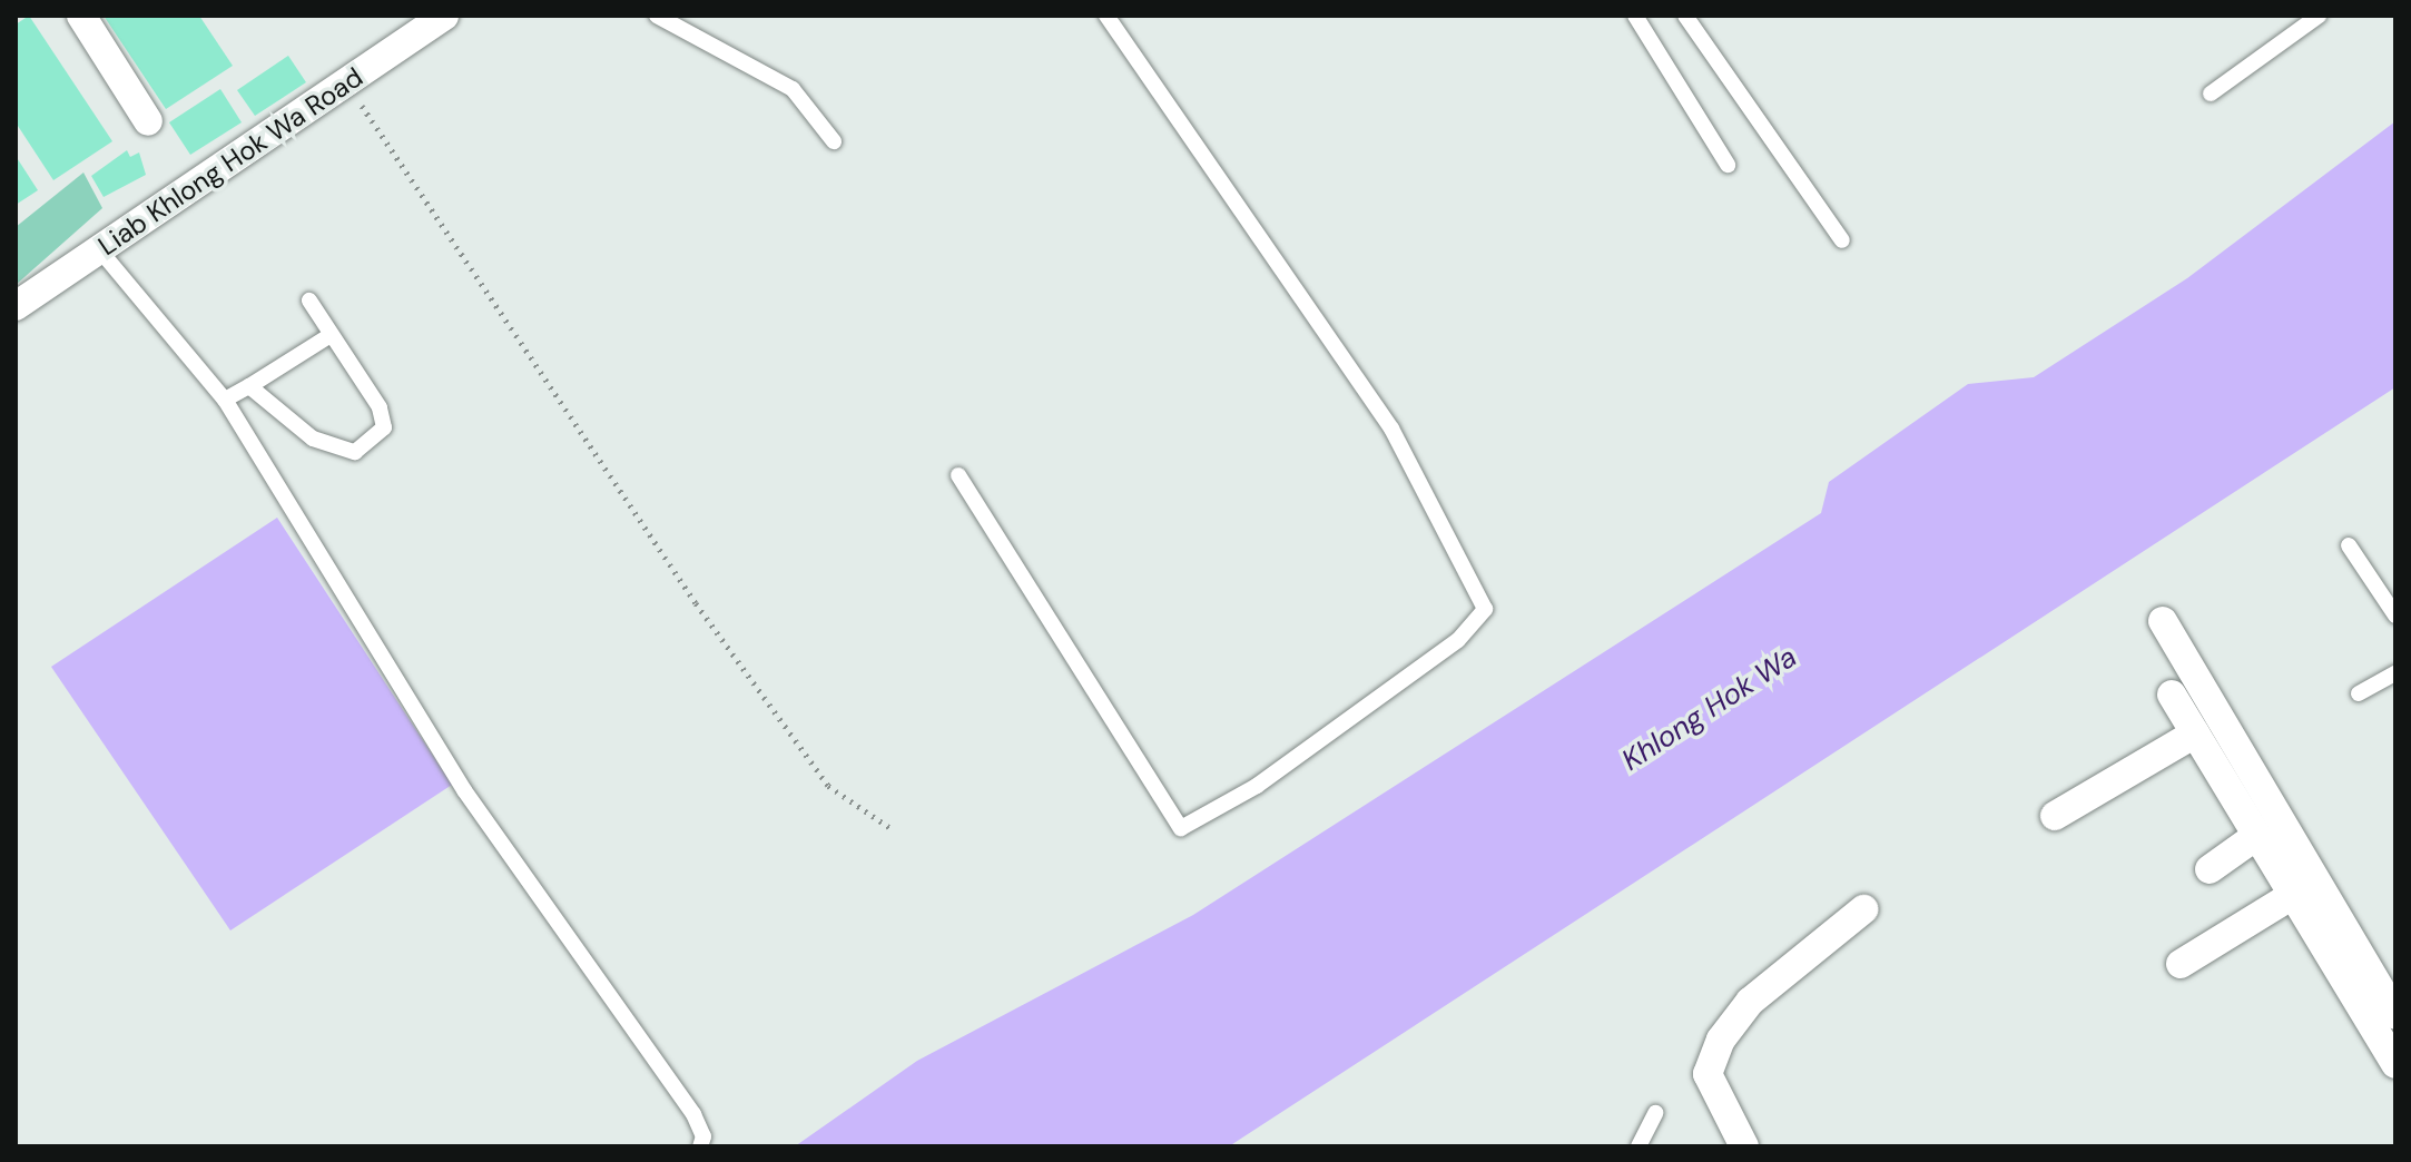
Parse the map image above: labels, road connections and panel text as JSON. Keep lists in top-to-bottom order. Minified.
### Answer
{"streets":{"street":["Liab Khlong Hok Wa Road"]},"water":["Khlong Hok Wa"]}
